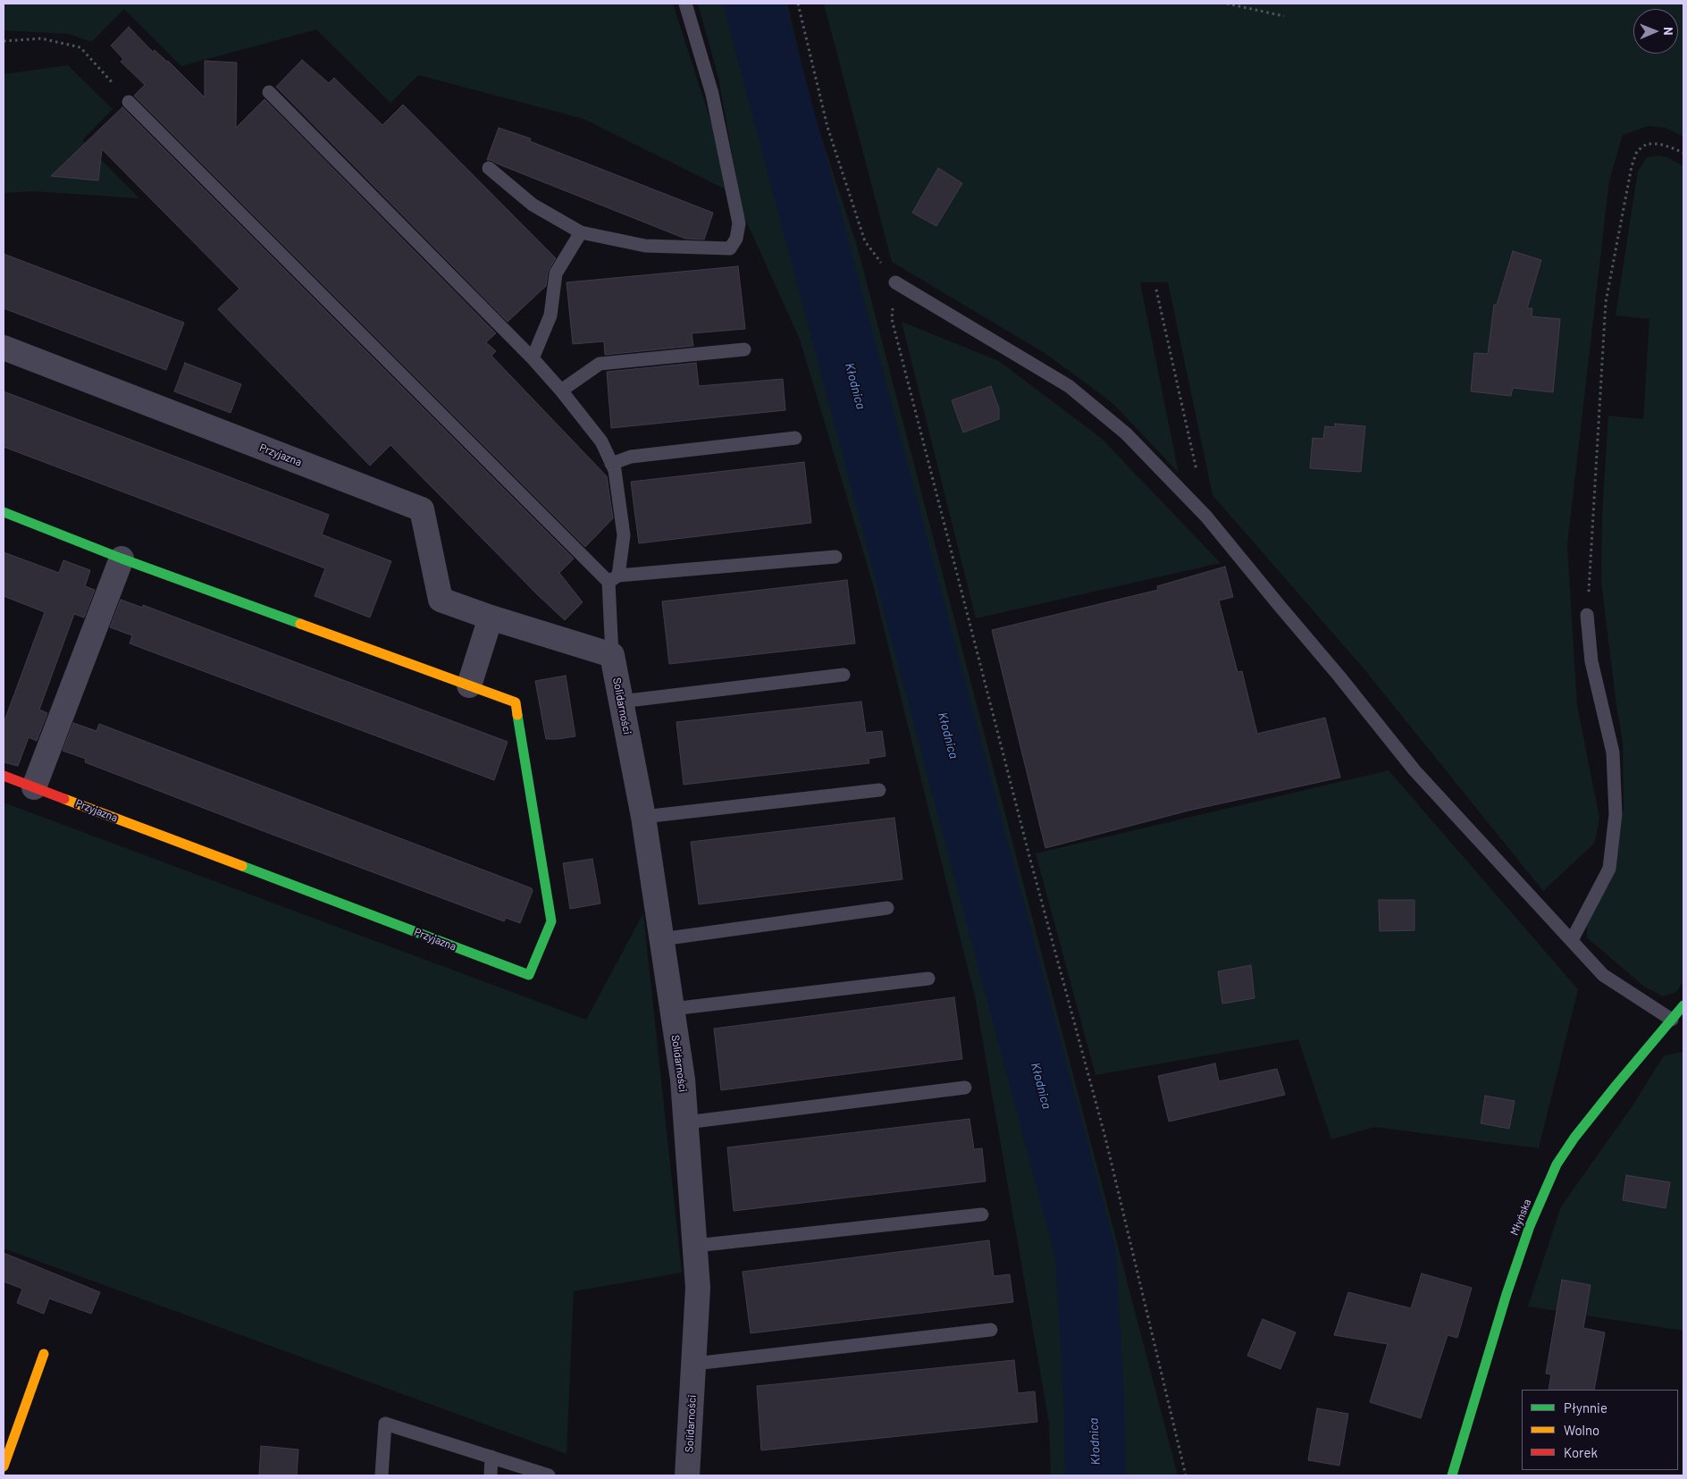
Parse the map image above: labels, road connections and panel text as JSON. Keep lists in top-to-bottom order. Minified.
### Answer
{"streets":{"street":["Przyjazna","Solidarności","Młyńska"]},"crossings":[["Przyjazna","Solidarności"]],"water":["Kłodnica"],"legend":["Płynnie","Wolno","Korek"],"north":"right"}
